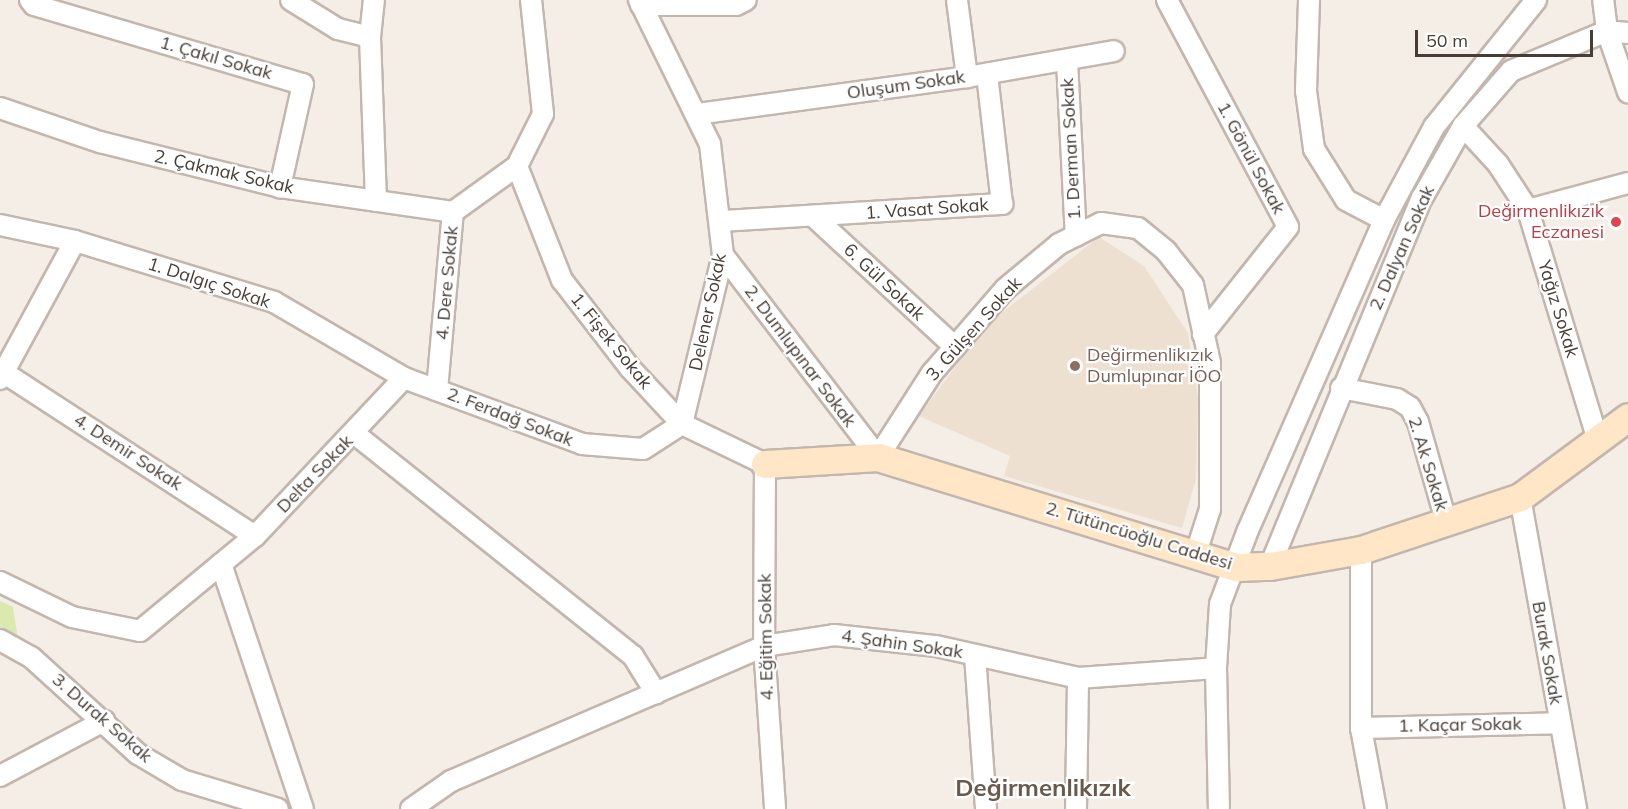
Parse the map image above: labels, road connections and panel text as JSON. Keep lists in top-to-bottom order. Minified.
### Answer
{"streets":{"street":["1. Çakıl Sokak","Oluşum Sokak","1. Derman Sokak","1. Gönül Sokak","2. Çakmak Sokak","1. Vasat Sokak","2. Dalyan Sokak","6. Gül Sokak","1. Dalgıç Sokak","4. Dere Sokak","Yağız Sokak","Delener Sokak","3. Gülşen Sokak","1. Fişek Sokak","2. Dumlupınar Sokak","2. Ferdağ Sokak","4. Demir Sokak","2. Ak Sokak","Delta Sokak","2. Tütüncüoğlu Caddesi","4. Eğitim Sokak","4. Şahin Sokak","Burak Sokak","3. Durak Sokak","1. Kaçar Sokak"]},"crossings":[["1. Çakıl Sokak","2. Çakmak Sokak"],["Oluşum Sokak","1. Derman Sokak"],["Oluşum Sokak","1. Vasat Sokak"],["Oluşum Sokak","Delener Sokak"],["1. Derman Sokak","3. Gülşen Sokak"],["1. Gönül Sokak","3. Gülşen Sokak"],["2. Çakmak Sokak","4. Dere Sokak"],["1. Vasat Sokak","6. Gül Sokak"],["1. Vasat Sokak","Delener Sokak"],["2. Dalyan Sokak","Yağız Sokak"],["2. Dalyan Sokak","2. Ak Sokak"],["2. Dalyan Sokak","2. Tütüncüoğlu Caddesi"],["6. Gül Sokak","3. Gülşen Sokak"],["1. Dalgıç Sokak","2. Ferdağ Sokak"],["1. Dalgıç Sokak","Delta Sokak"],["4. Dere Sokak","1. Fişek Sokak"],["4. Dere Sokak","2. Ferdağ Sokak"],["Yağız Sokak","2. Tütüncüoğlu Caddesi"],["Delener Sokak","1. Fişek Sokak"],["Delener Sokak","2. Dumlupınar Sokak"],["Delener Sokak","2. Ferdağ Sokak"],["3. Gülşen Sokak","2. Dumlupınar Sokak"],["3. Gülşen Sokak","2. Tütüncüoğlu Caddesi"],["1. Fişek Sokak","2. Ferdağ Sokak"],["1. Fişek Sokak","2. Tütüncüoğlu Caddesi"],["1. Fişek Sokak","4. Eğitim Sokak"],["2. Dumlupınar Sokak","2. Tütüncüoğlu Caddesi"],["2. Ferdağ Sokak","Delta Sokak"],["4. Demir Sokak","Delta Sokak"],["2. Ak Sokak","2. Tütüncüoğlu Caddesi"],["2. Tütüncüoğlu Caddesi","4. Eğitim Sokak"],["2. Tütüncüoğlu Caddesi","Burak Sokak"],["4. Eğitim Sokak","4. Şahin Sokak"],["Burak Sokak","1. Kaçar Sokak"]],"districts":["Değirmenlikızık"],"places":["Değirmenlikızık Eczanesi","Değirmenlikızık Dumlupınar İÖO"],"scale_bar":"50 m"}
